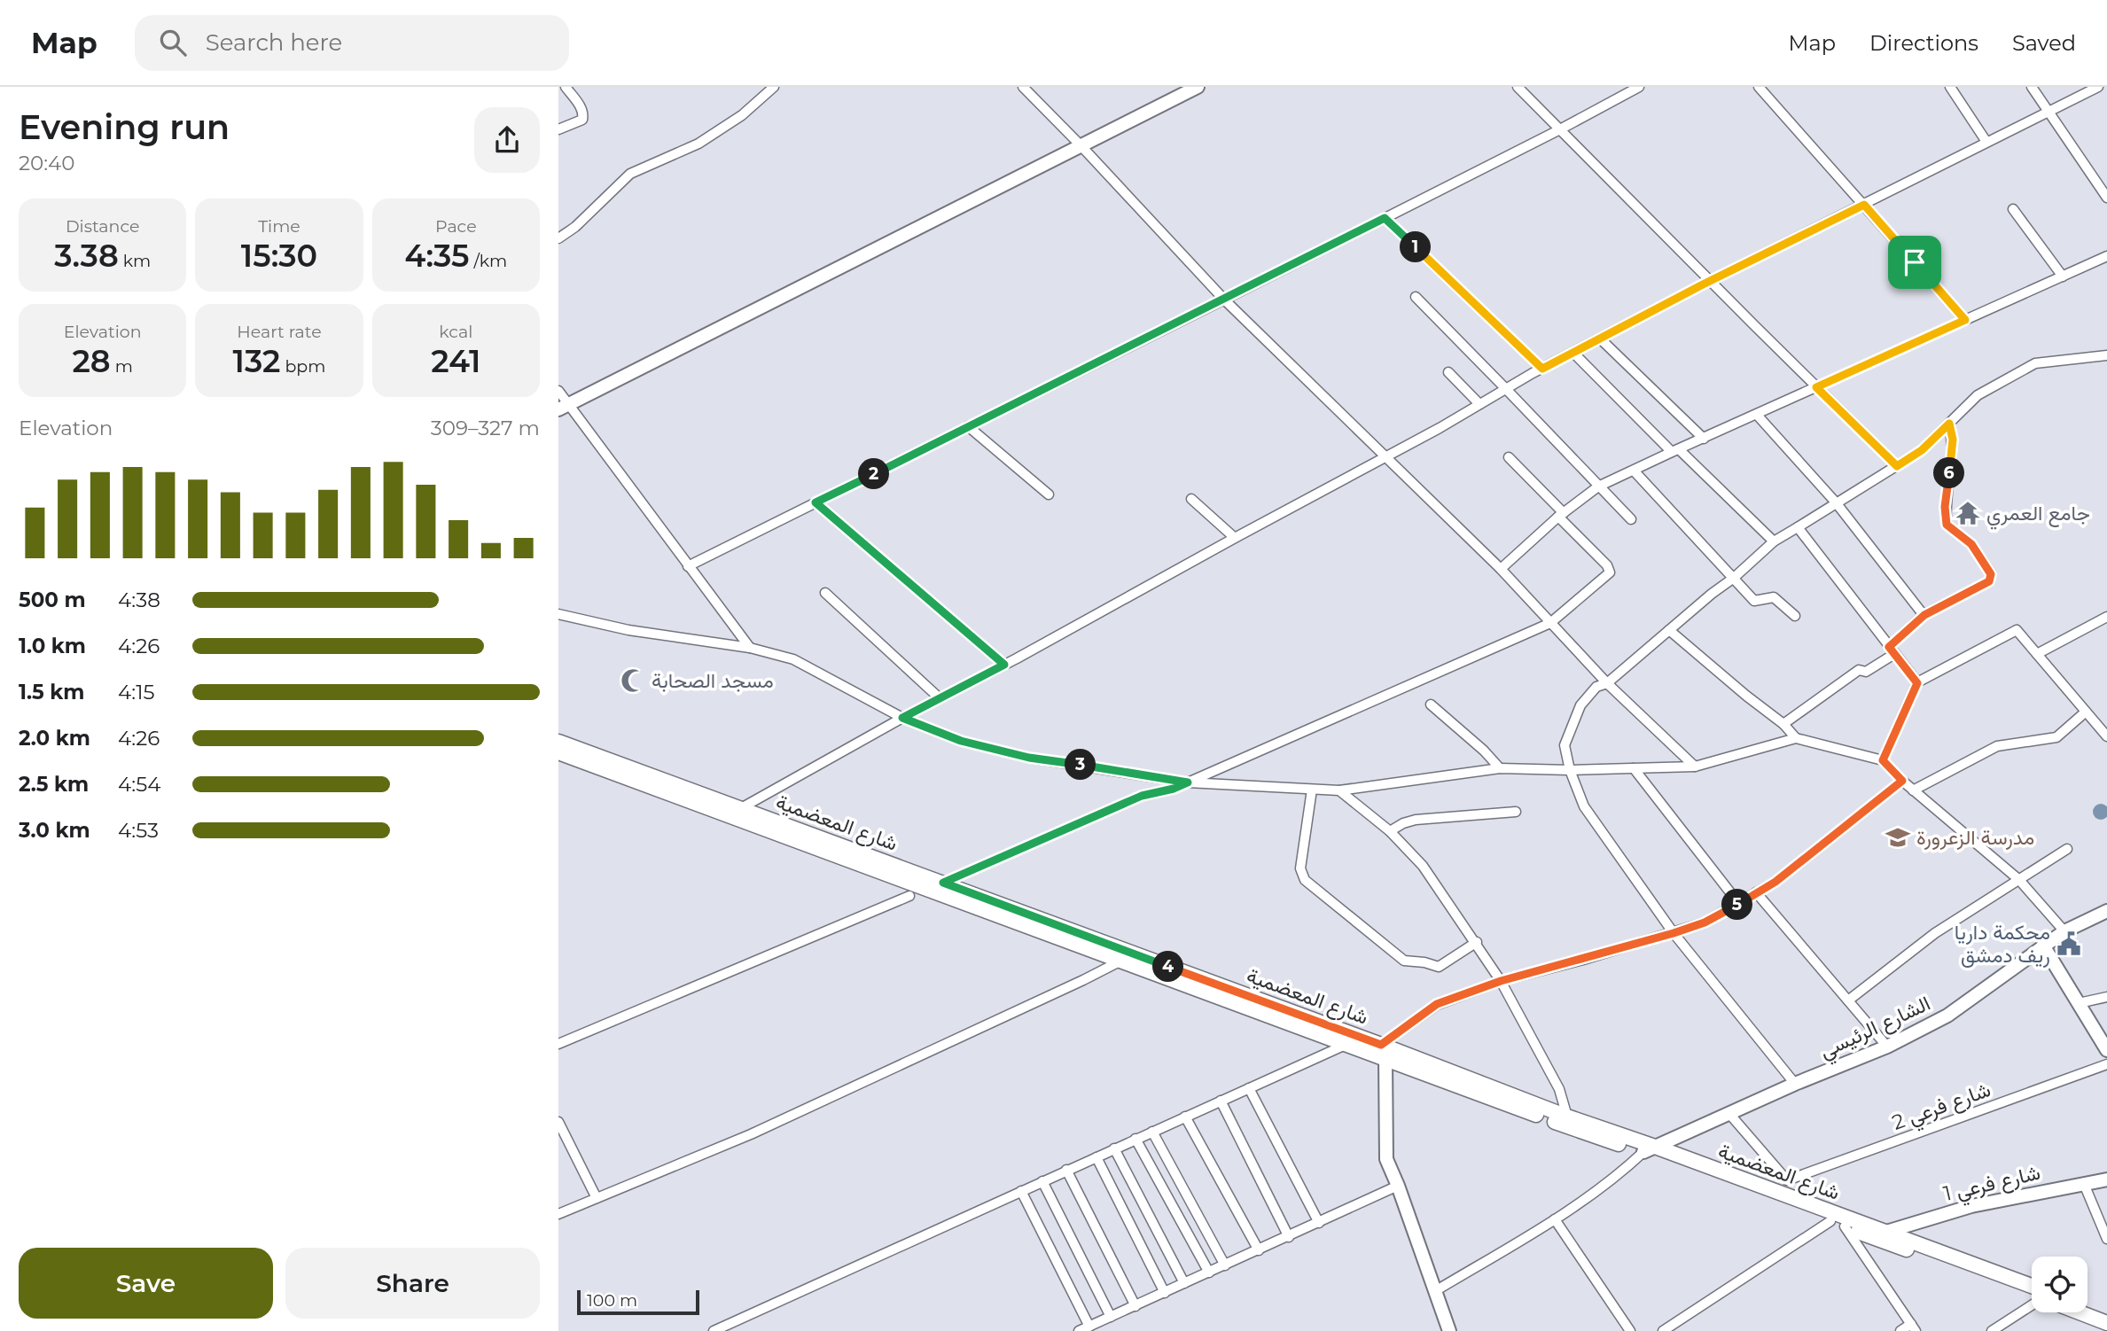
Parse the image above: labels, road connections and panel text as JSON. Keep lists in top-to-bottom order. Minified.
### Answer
{"streets":{"main road":["شارع المعضمية","الشارع الرئيسي","شارع فرعي 1"],"street":["شارع فرعي 2"]},"crossings":[["شارع المعضمية","الشارع الرئيسي"],["شارع المعضمية","شارع فرعي 1"],["الشارع الرئيسي","شارع فرعي 2"]],"places":{"temple":["جامع العمري"],"mosque":["مسجد الصحابة"],"school or university":["مدرسة الزعرورة"],"public building":["محكمة داريا ريف دمشق"]},"scale_bar":"100 m","page":{"header":"Map","search":"Search here","nav":["Map","Directions","Saved"],"heading":["Evening run","20:40"],"stats":[["Distance","3.38 km"],["Time","15:30"],["Pace","4:35 /km"],["Elevation","28 m"],["Heart rate","132 bpm"],["kcal","241"]],"pins":["1","6","2","3","5","4"],"chart":["Elevation","309–327 m"],"list":[{"name":"500 m","note":"4:38"},{"name":"1.0 km","note":"4:26"},{"name":"1.5 km","note":"4:15"},{"name":"2.0 km","note":"4:26"},{"name":"2.5 km","note":"4:54"},{"name":"3.0 km","note":"4:53"}],"buttons":["Save","Share"],"scale":"100 m"}}
